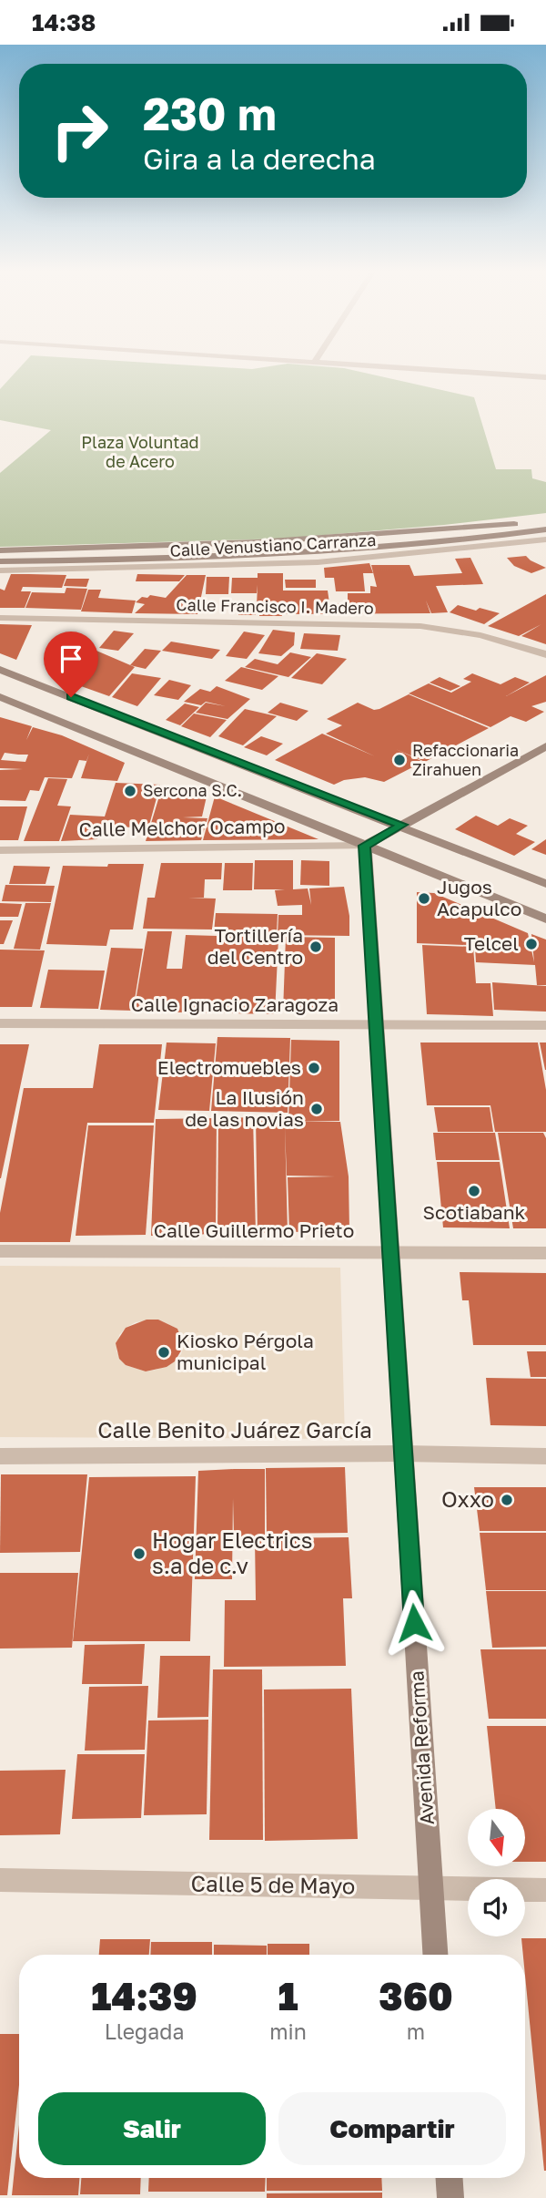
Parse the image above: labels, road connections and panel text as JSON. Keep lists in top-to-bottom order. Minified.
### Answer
{"streets":{"main road":["Avenida Reforma"],"street":["Calle Venustiano Carranza","Calle Francisco I. Madero","Calle Melchor Ocampo","Calle Ignacio Zaragoza","Calle Guillermo Prieto","Calle Benito Juárez García","Calle 5 de Mayo"]},"crossings":[["Calle Melchor Ocampo","Avenida Reforma"],["Calle Ignacio Zaragoza","Avenida Reforma"],["Calle Guillermo Prieto","Avenida Reforma"],["Calle Benito Juárez García","Avenida Reforma"],["Avenida Reforma","Calle 5 de Mayo"]],"parks":["Plaza Voluntad de Acero"],"places":["Refaccionaria Zirahuen","Sercona S.C.","Jugos Acapulco","Telcel","Tortillería del Centro","Electromuebles","La Ilusión de las novias","Scotiabank","Kiosko Pérgola municipal","Oxxo","Hogar Electrics s.a de c.v"],"north":"bottom","page":{"status":"14:38","turn":["230 m","Gira a la derecha"],"eta":["14:39","Llegada","1","min","360","m"],"buttons":["Salir","Compartir"]}}
